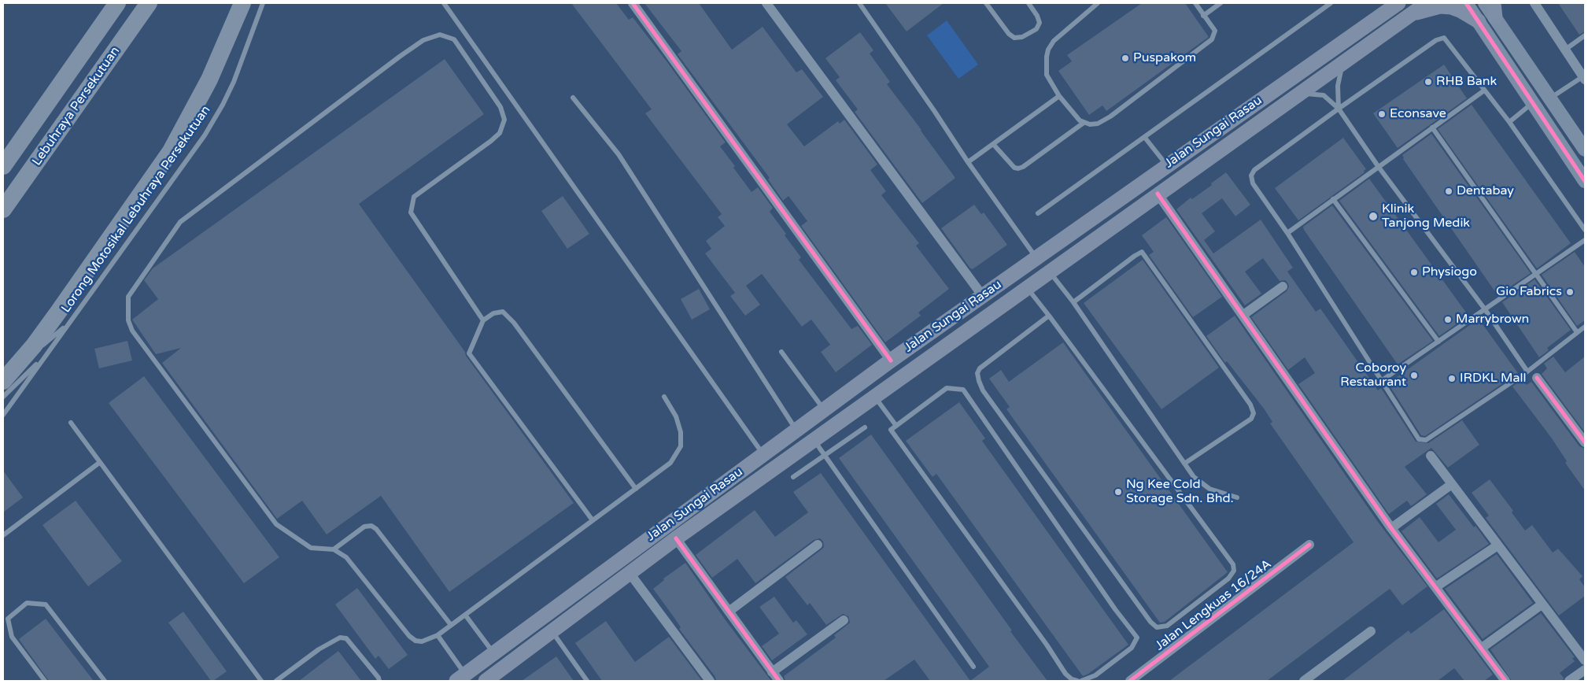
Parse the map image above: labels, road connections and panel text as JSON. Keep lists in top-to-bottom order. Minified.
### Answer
{"streets":{"highway":["Lebuhraya Persekutuan"],"main road":["Jalan Sungai Rasau"],"street":["Jalan Lengkuas 16/24A"],"lane":["Lorong Motosikal Lebuhraya Persekutuan"]},"places":["Puspakom","RHB Bank","Econsave","Dentabay","Klinik Tanjong Medik","Physiogo","Gio Fabrics","Marrybrown","Coboroy Restaurant","IRDKL Mall","Ng Kee Cold Storage Sdn. Bhd."]}
